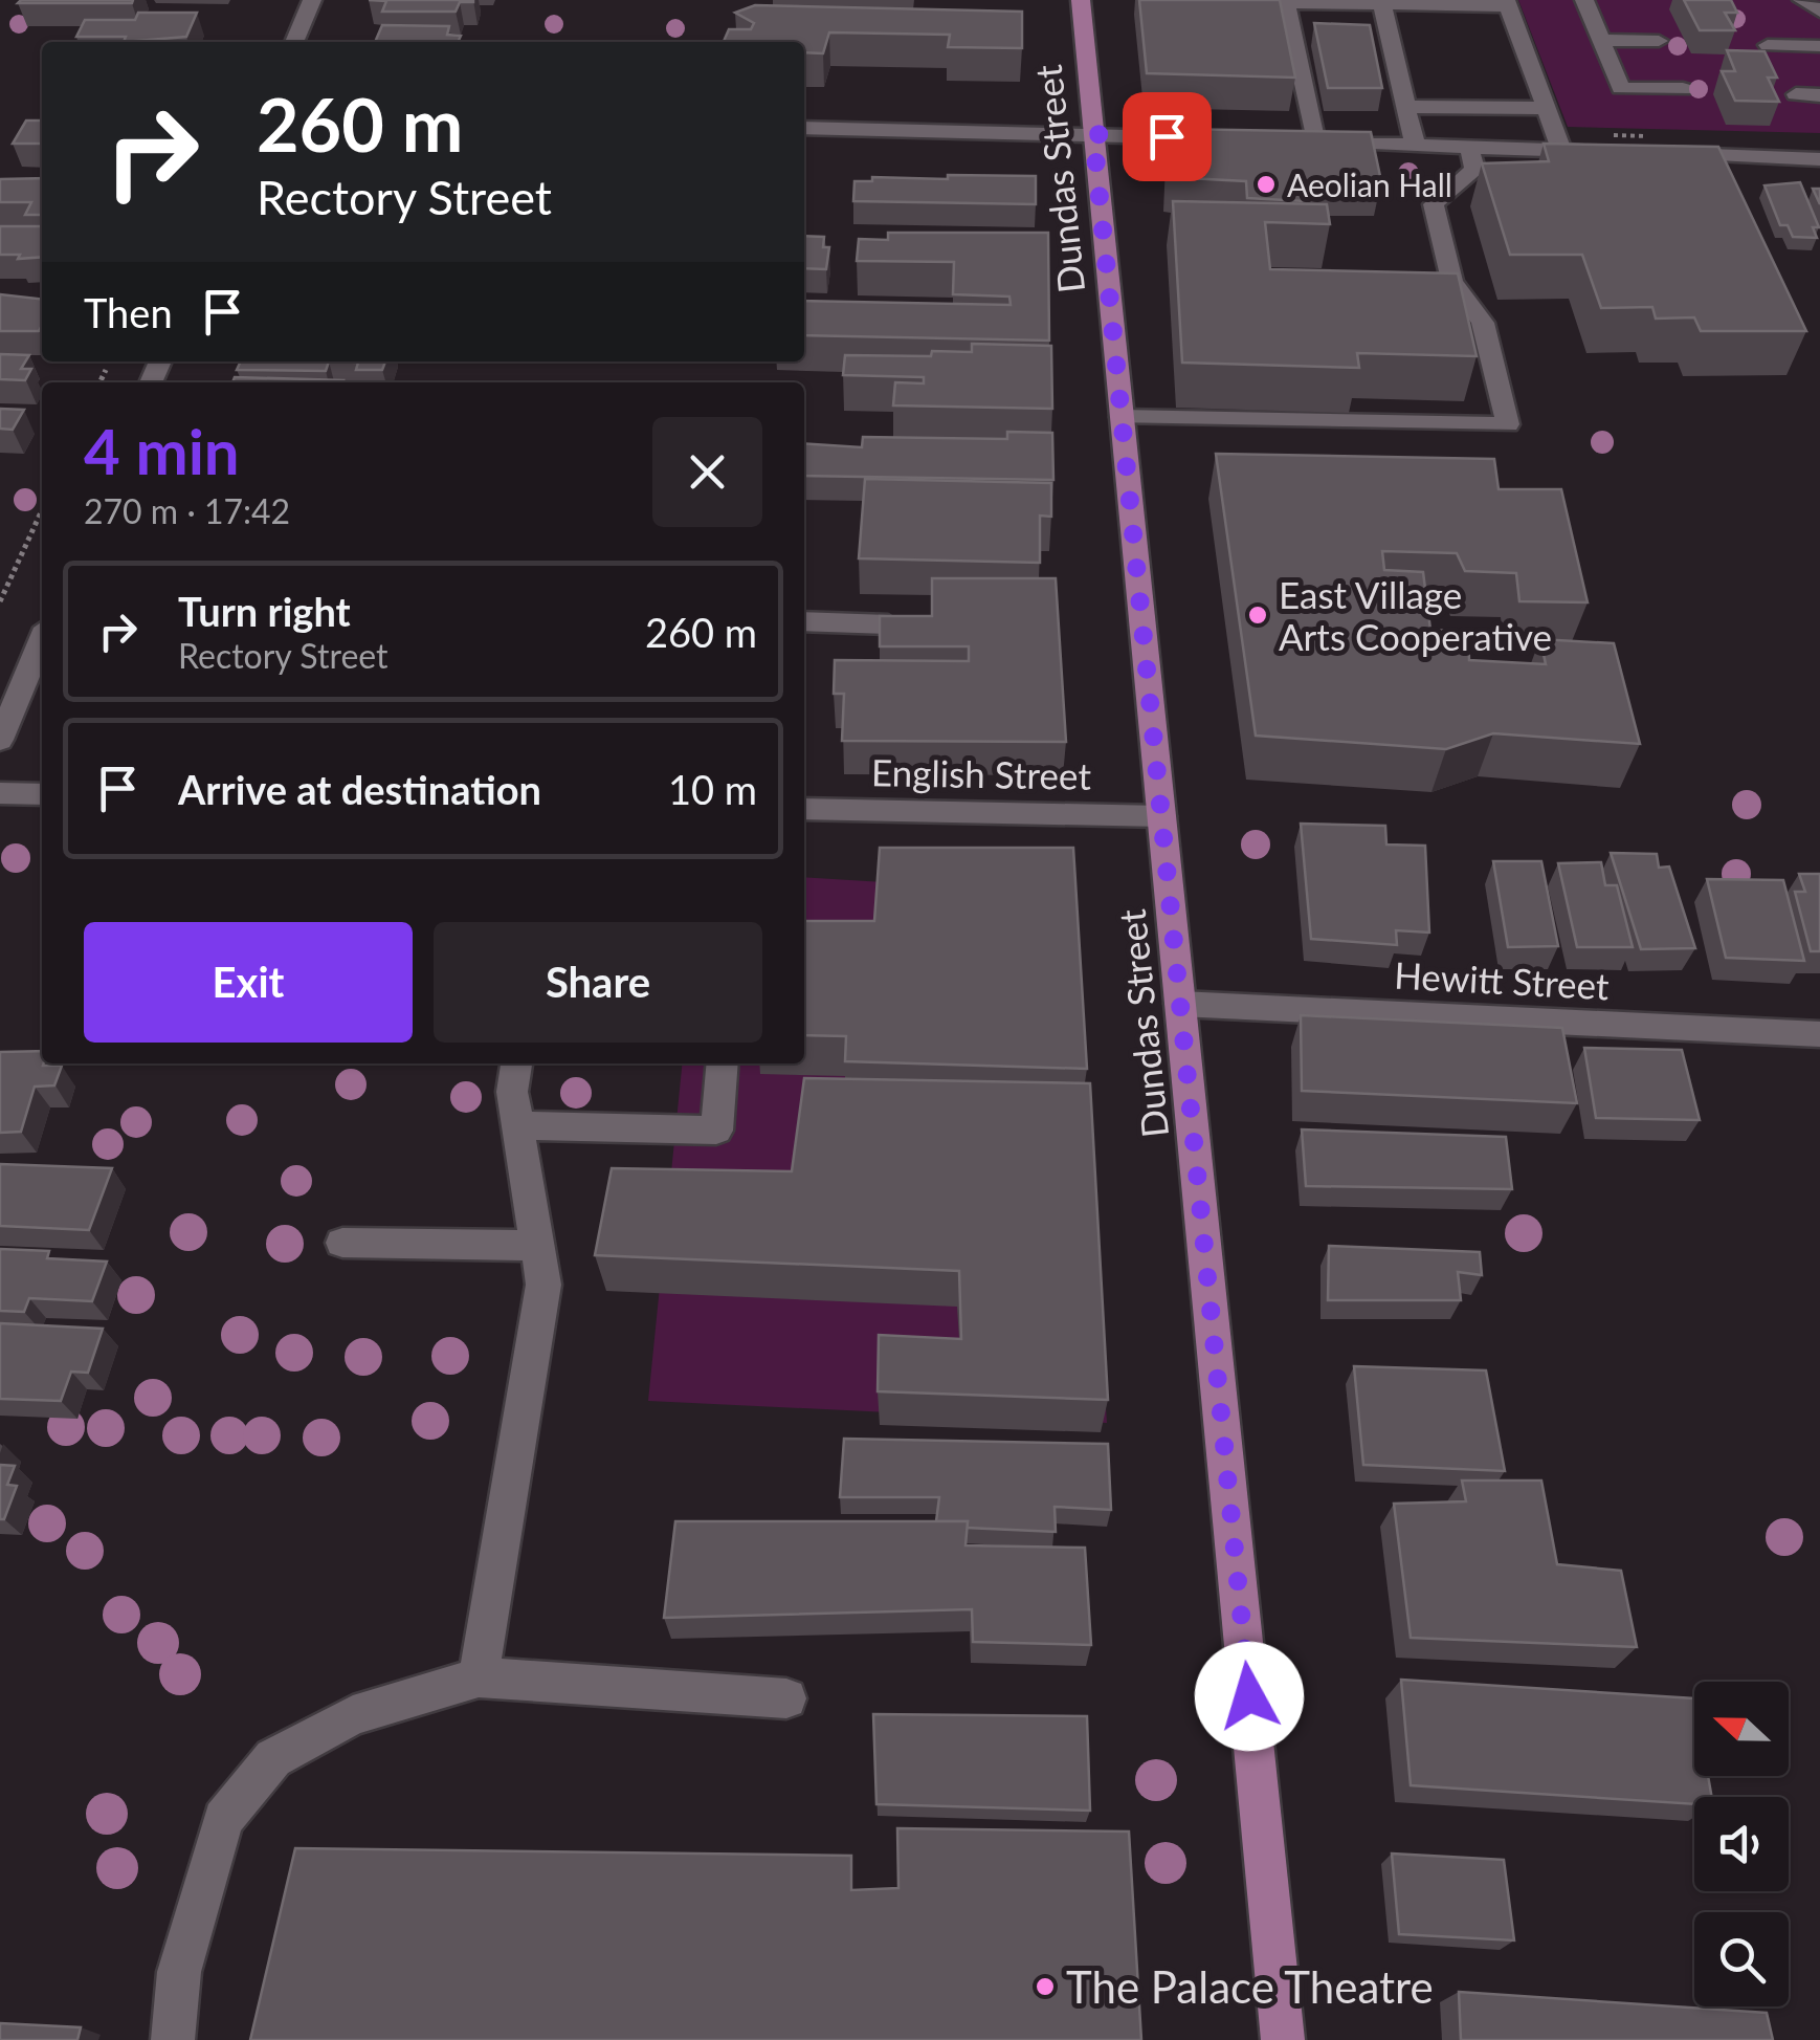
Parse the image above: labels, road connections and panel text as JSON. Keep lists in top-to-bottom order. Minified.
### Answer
{"streets":{"main road":["Dundas Street"],"street":["English Street","Hewitt Street"]},"crossings":[["Dundas Street","English Street"],["Dundas Street","Hewitt Street"]],"places":["Aeolian Hall","East Village Arts Cooperative","The Palace Theatre"],"north":"left","page":{"turn":["260 m","Rectory Street"],"then":"Then","heading":["4 min","270 m · 17:42"],"list":[{"name":"Turn right","note":"Rectory Street","value":"260 m"},{"name":"Arrive at destination","value":"10 m"}],"buttons":["Exit","Share"]}}
